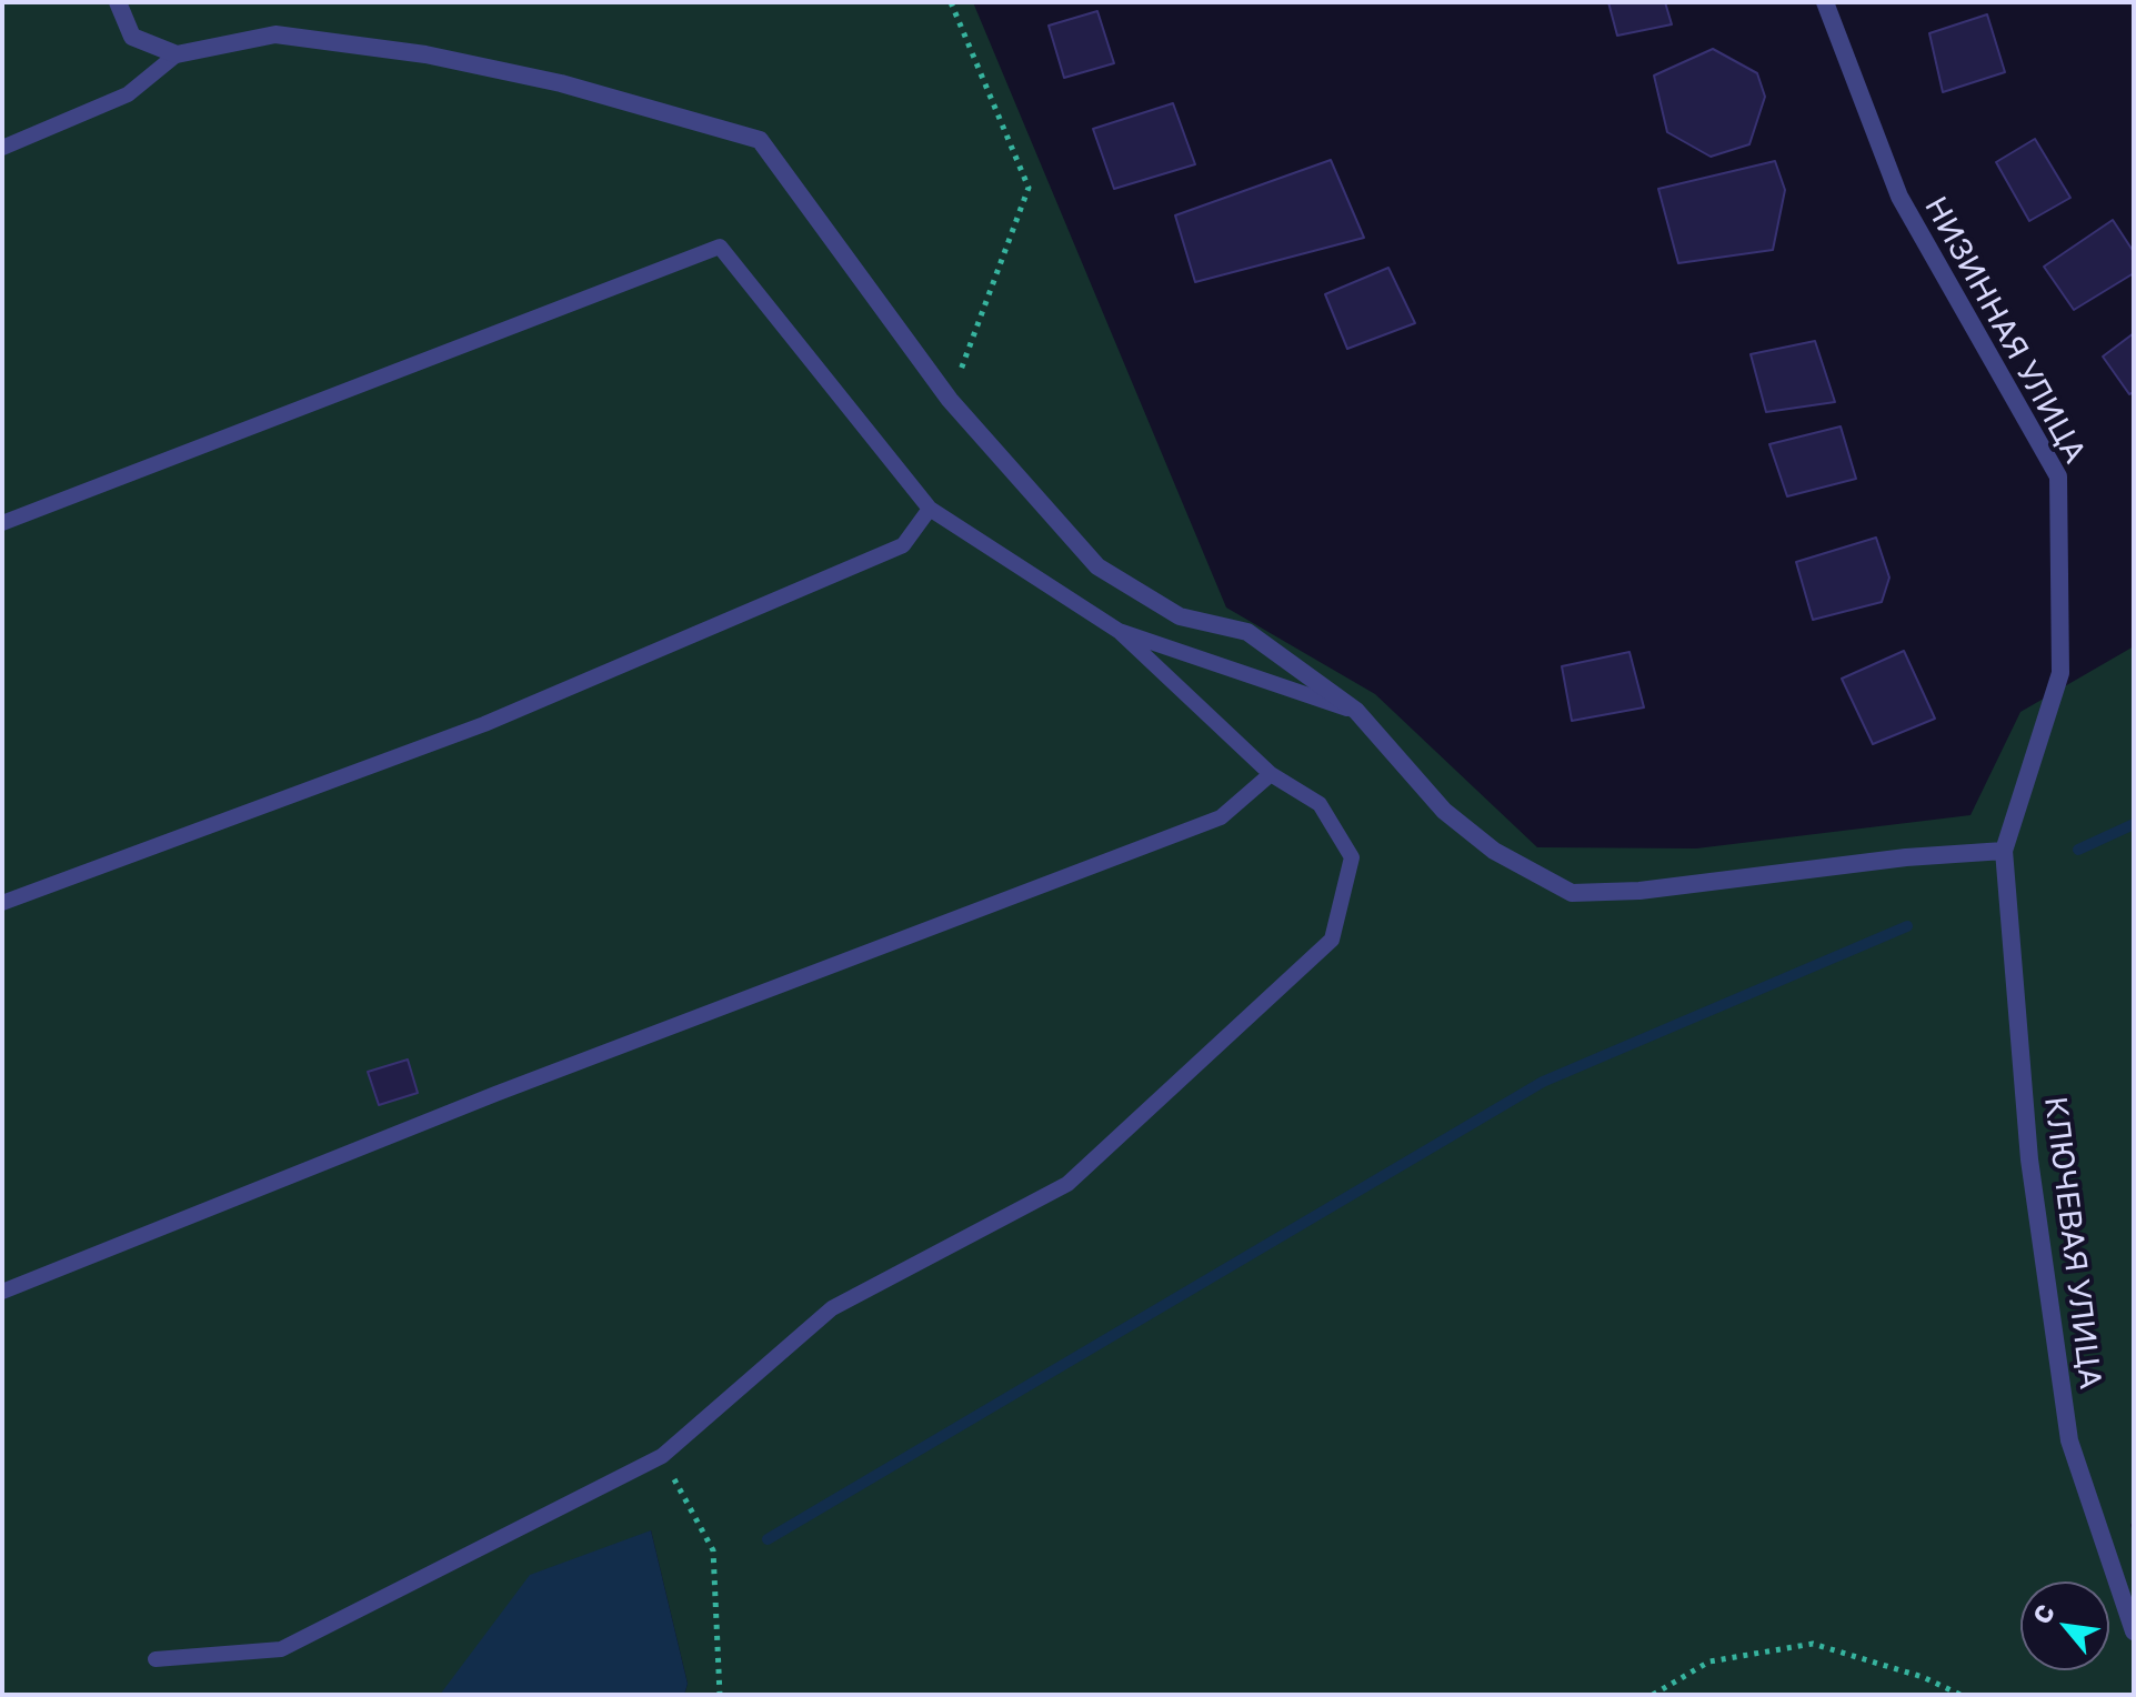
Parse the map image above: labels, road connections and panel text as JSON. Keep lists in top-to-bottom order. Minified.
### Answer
{"streets":{"street":["НИЗИННАЯ УЛИЦА","КЛЮЧЕВАЯ УЛИЦА"]},"crossings":[["НИЗИННАЯ УЛИЦА","КЛЮЧЕВАЯ УЛИЦА"]],"north":"top left"}
